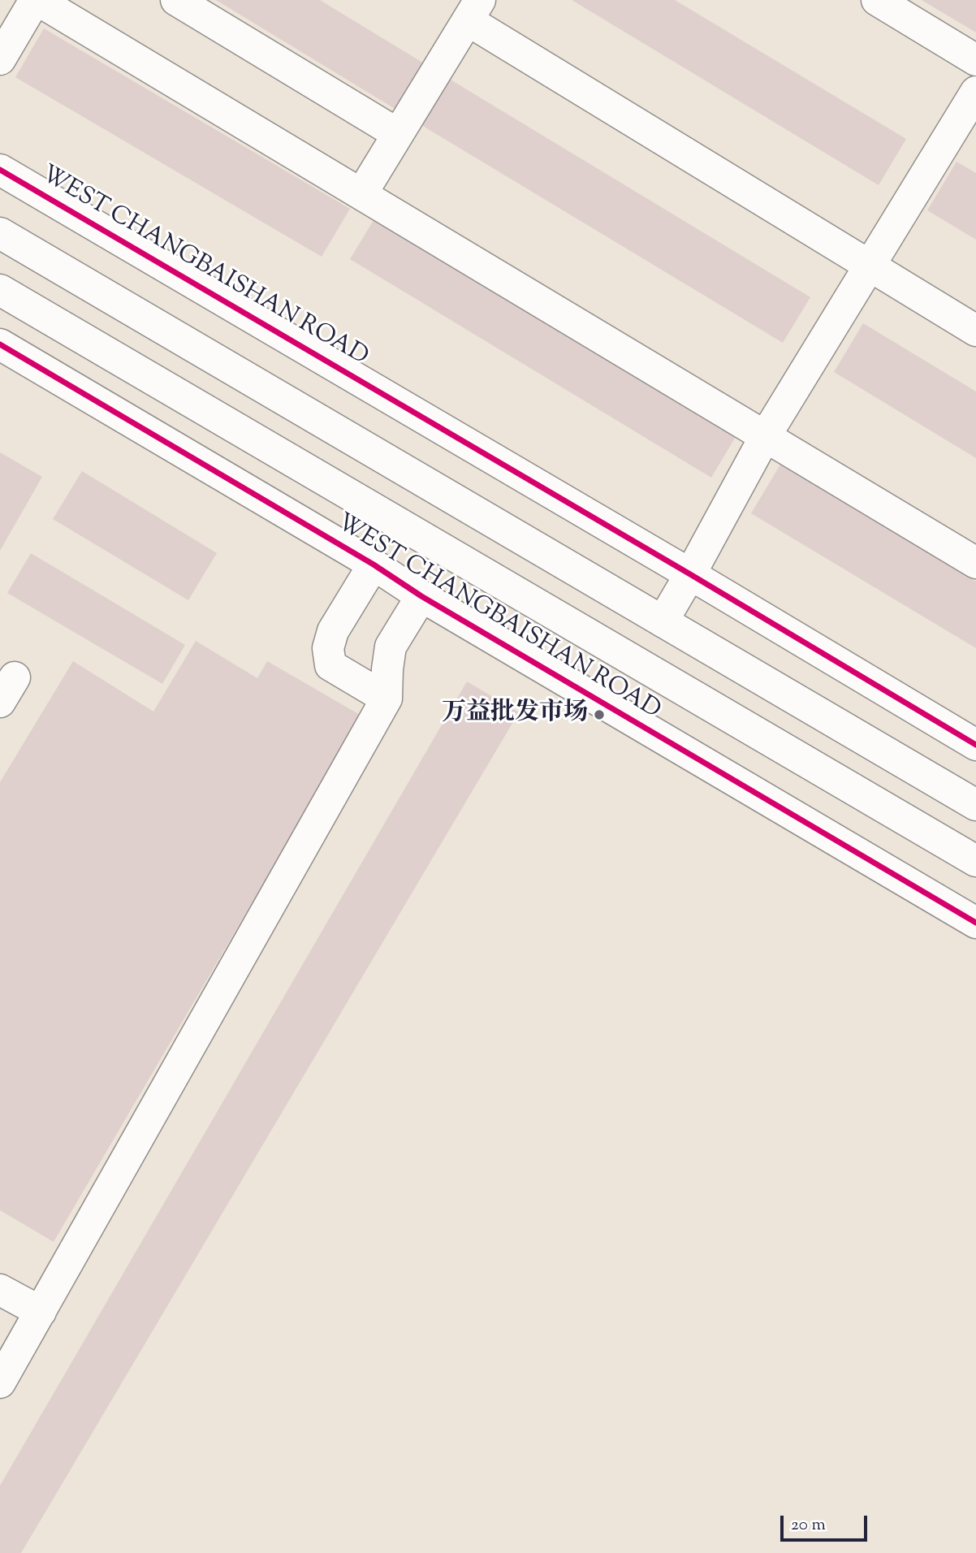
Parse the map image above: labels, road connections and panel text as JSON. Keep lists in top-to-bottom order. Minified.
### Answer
{"streets":{"street":["WEST CHANGBAISHAN ROAD"]},"places":["万益批发市场"],"scale_bar":"20 m"}
